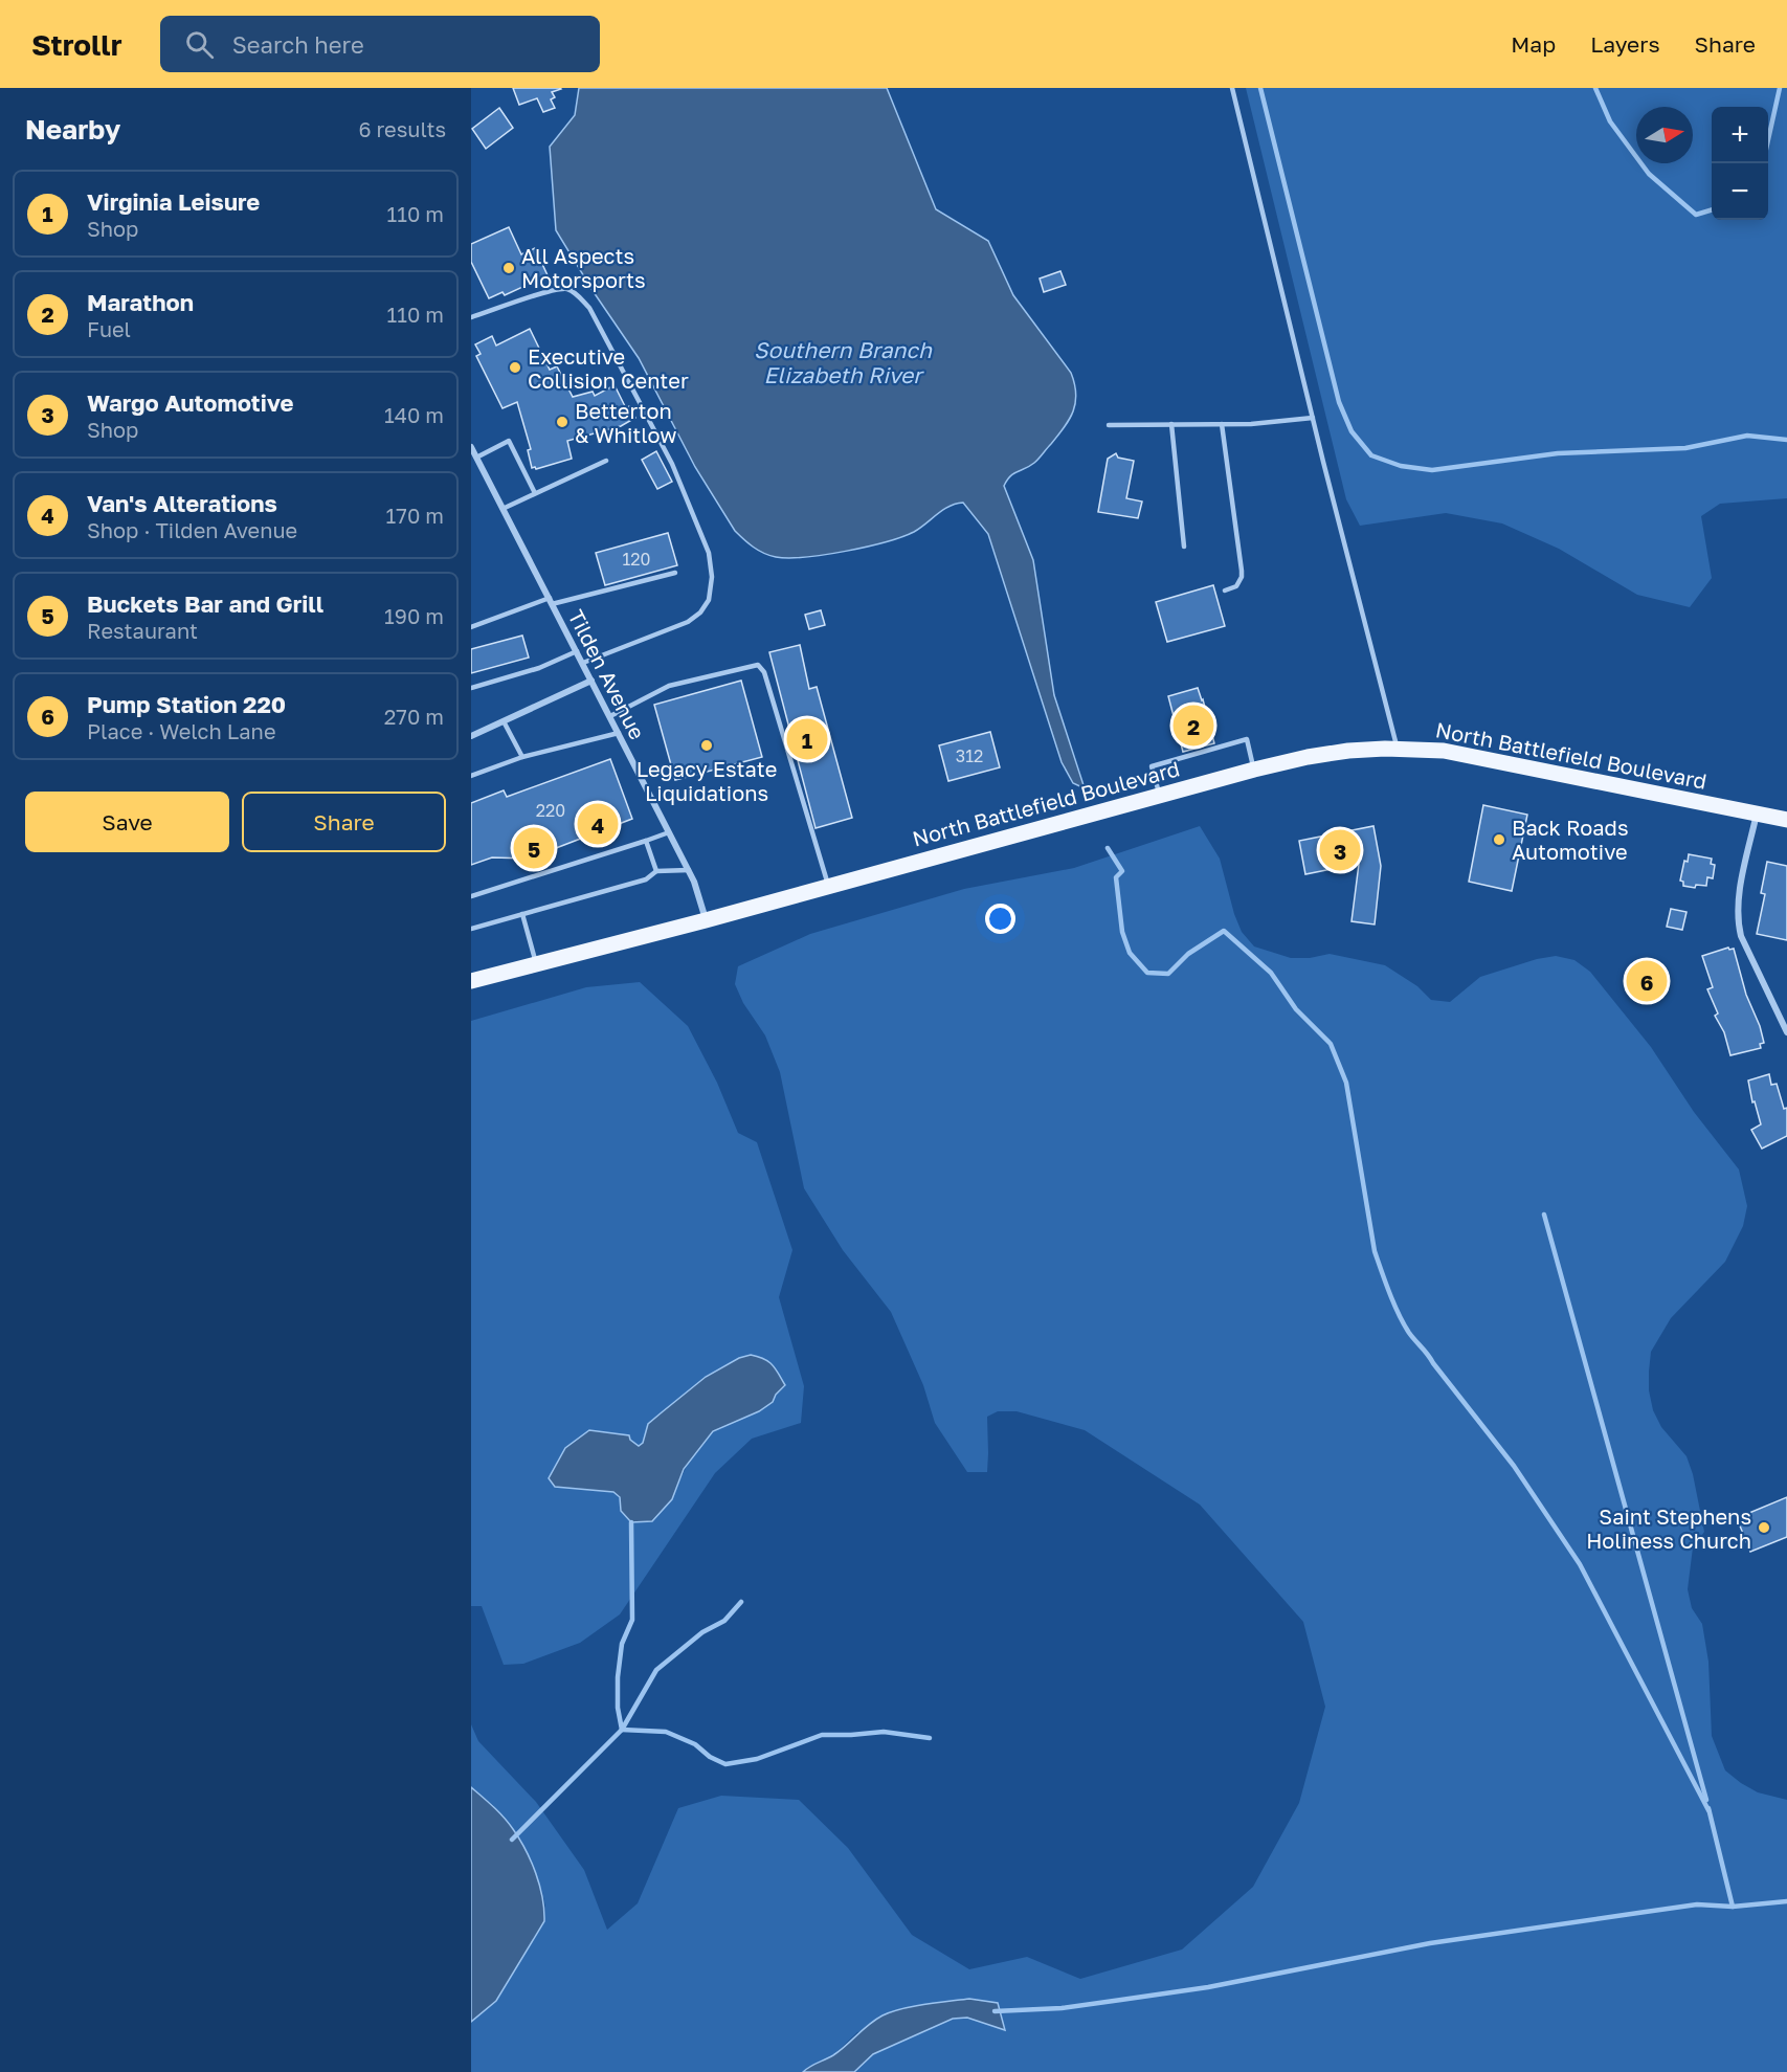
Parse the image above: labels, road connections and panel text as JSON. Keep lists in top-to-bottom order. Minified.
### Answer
{"streets":{"main road":["North Battlefield Boulevard"],"street":["Tilden Avenue"]},"crossings":[["Tilden Avenue","North Battlefield Boulevard"]],"water":["Southern Branch Elizabeth River"],"places":["All Aspects Motorsports","Executive Collision Center","Betterton & Whitlow","Legacy Estate Liquidations","Back Roads Automotive","Saint Stephens Holiness Church"],"house_numbers":["120","312","220"],"north":"right","page":{"header":"Strollr","search":"Search here","nav":["Map","Layers","Share"],"heading":["Nearby","6 results"],"map_buttons":["+","−"],"list":[{"mark":"1","name":"Virginia Leisure","note":"Shop","value":"110 m"},{"mark":"2","name":"Marathon","note":"Fuel","value":"110 m"},{"mark":"3","name":"Wargo Automotive","note":"Shop","value":"140 m"},{"mark":"4","name":"Van's Alterations","note":"Shop · Tilden Avenue","value":"170 m"},{"mark":"5","name":"Buckets Bar and Grill","note":"Restaurant","value":"190 m"},{"mark":"6","name":"Pump Station 220","note":"Place · Welch Lane","value":"270 m"}],"pins":["2","1","4","5","3","6"],"buttons":["Save","Share"]}}
